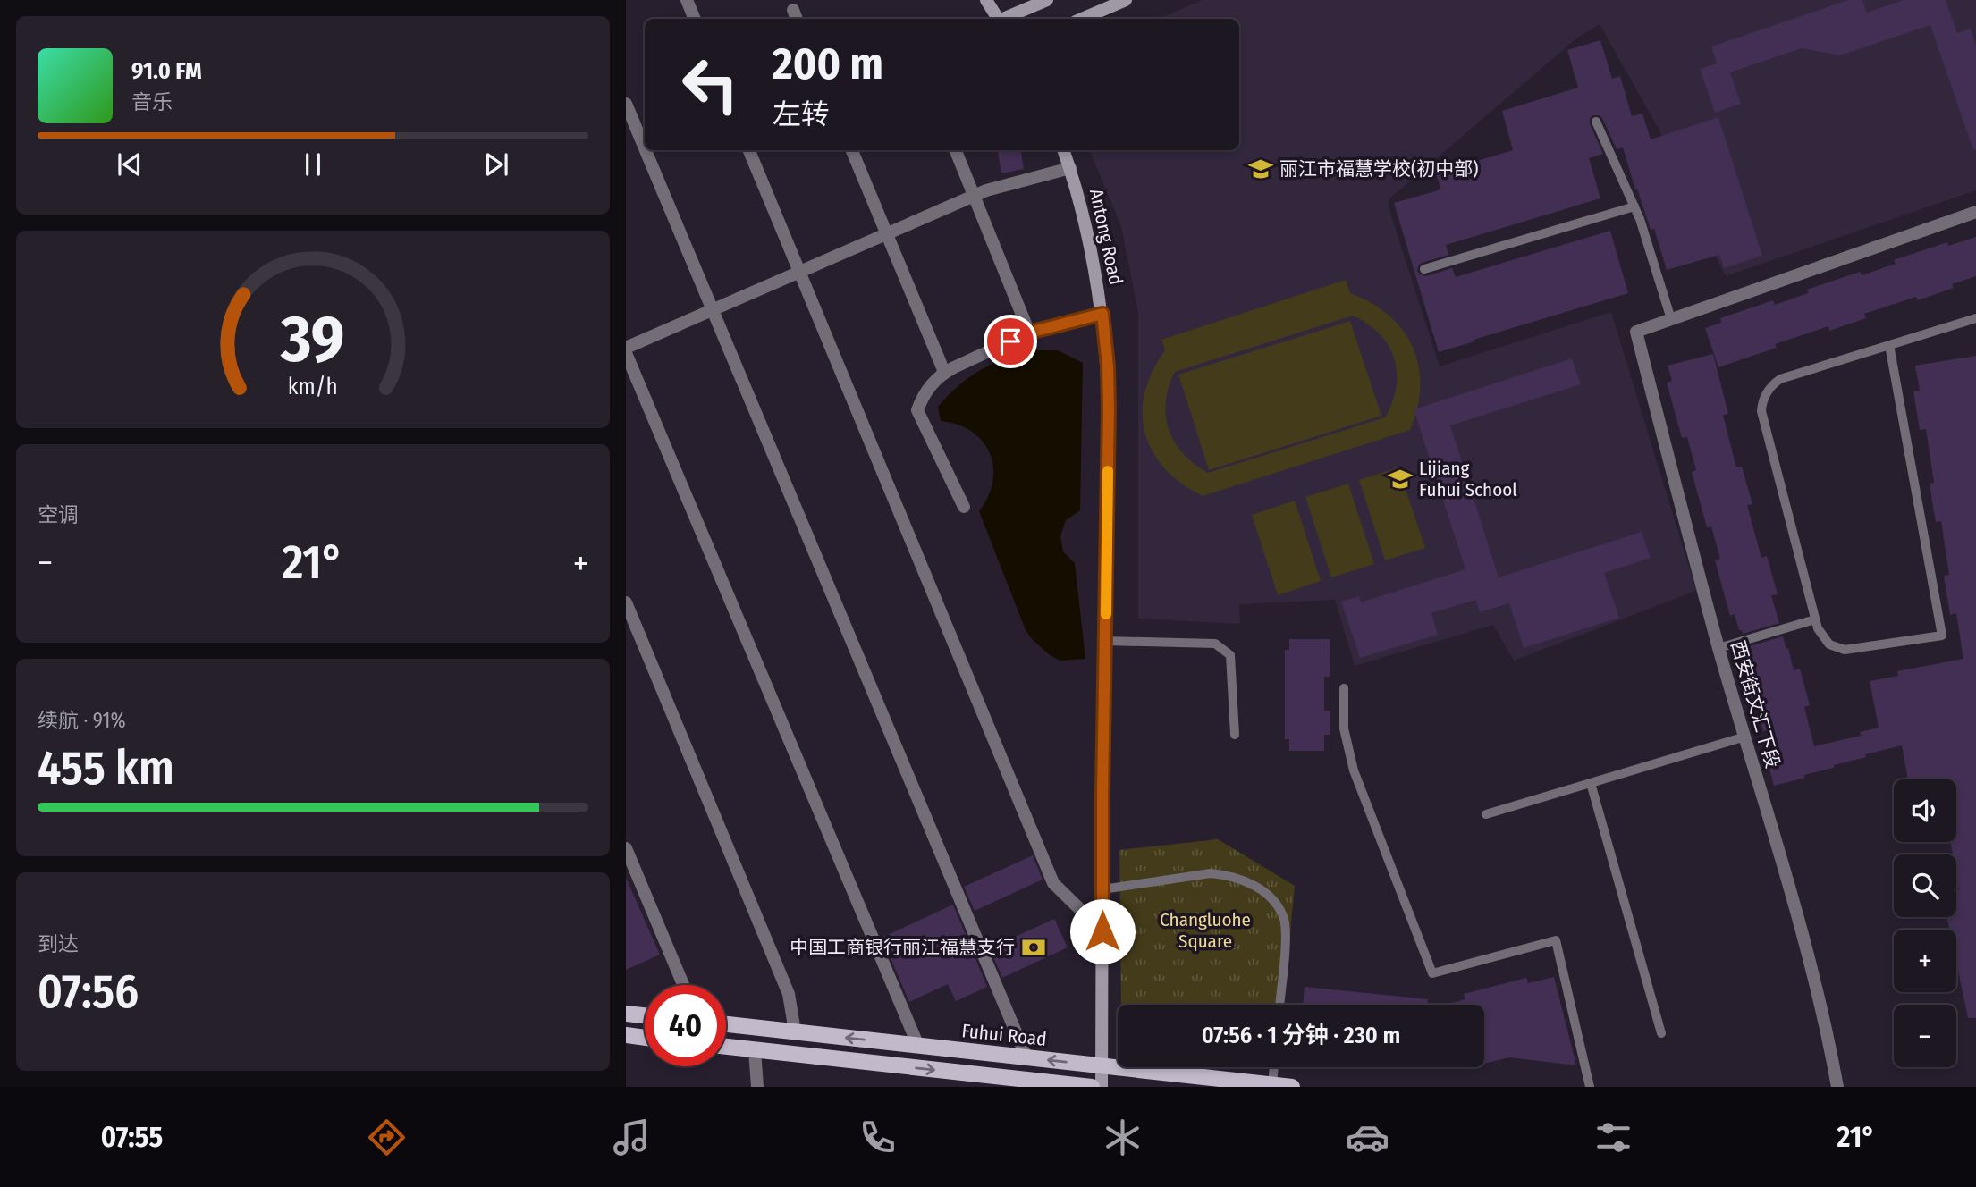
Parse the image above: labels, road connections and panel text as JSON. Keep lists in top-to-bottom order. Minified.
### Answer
{"streets":{"main road":["Fuhui Road"],"street":["Antong Road","西安街文汇下段"]},"crossings":[["Antong Road","Fuhui Road"]],"parks":["Changluohe Square"],"places":{"school or university":["丽江市福慧学校(初中部)","Lijiang Fuhui School"],"bank":["中国工商银行丽江福慧支行"]},"page":{"turn":["200 m","左转"],"song":["91.0 FM","音乐"],"tile":["空调",["续航 · 91%","455 km"],["到达","07:56"]],"heat":["−","21°","+"],"map_buttons":["+","−"],"limit":"40","trip":"07:56 · 1 分钟 · 230 m","tabs":["07:55","21°"],"gauge":["39","km/h"]}}
